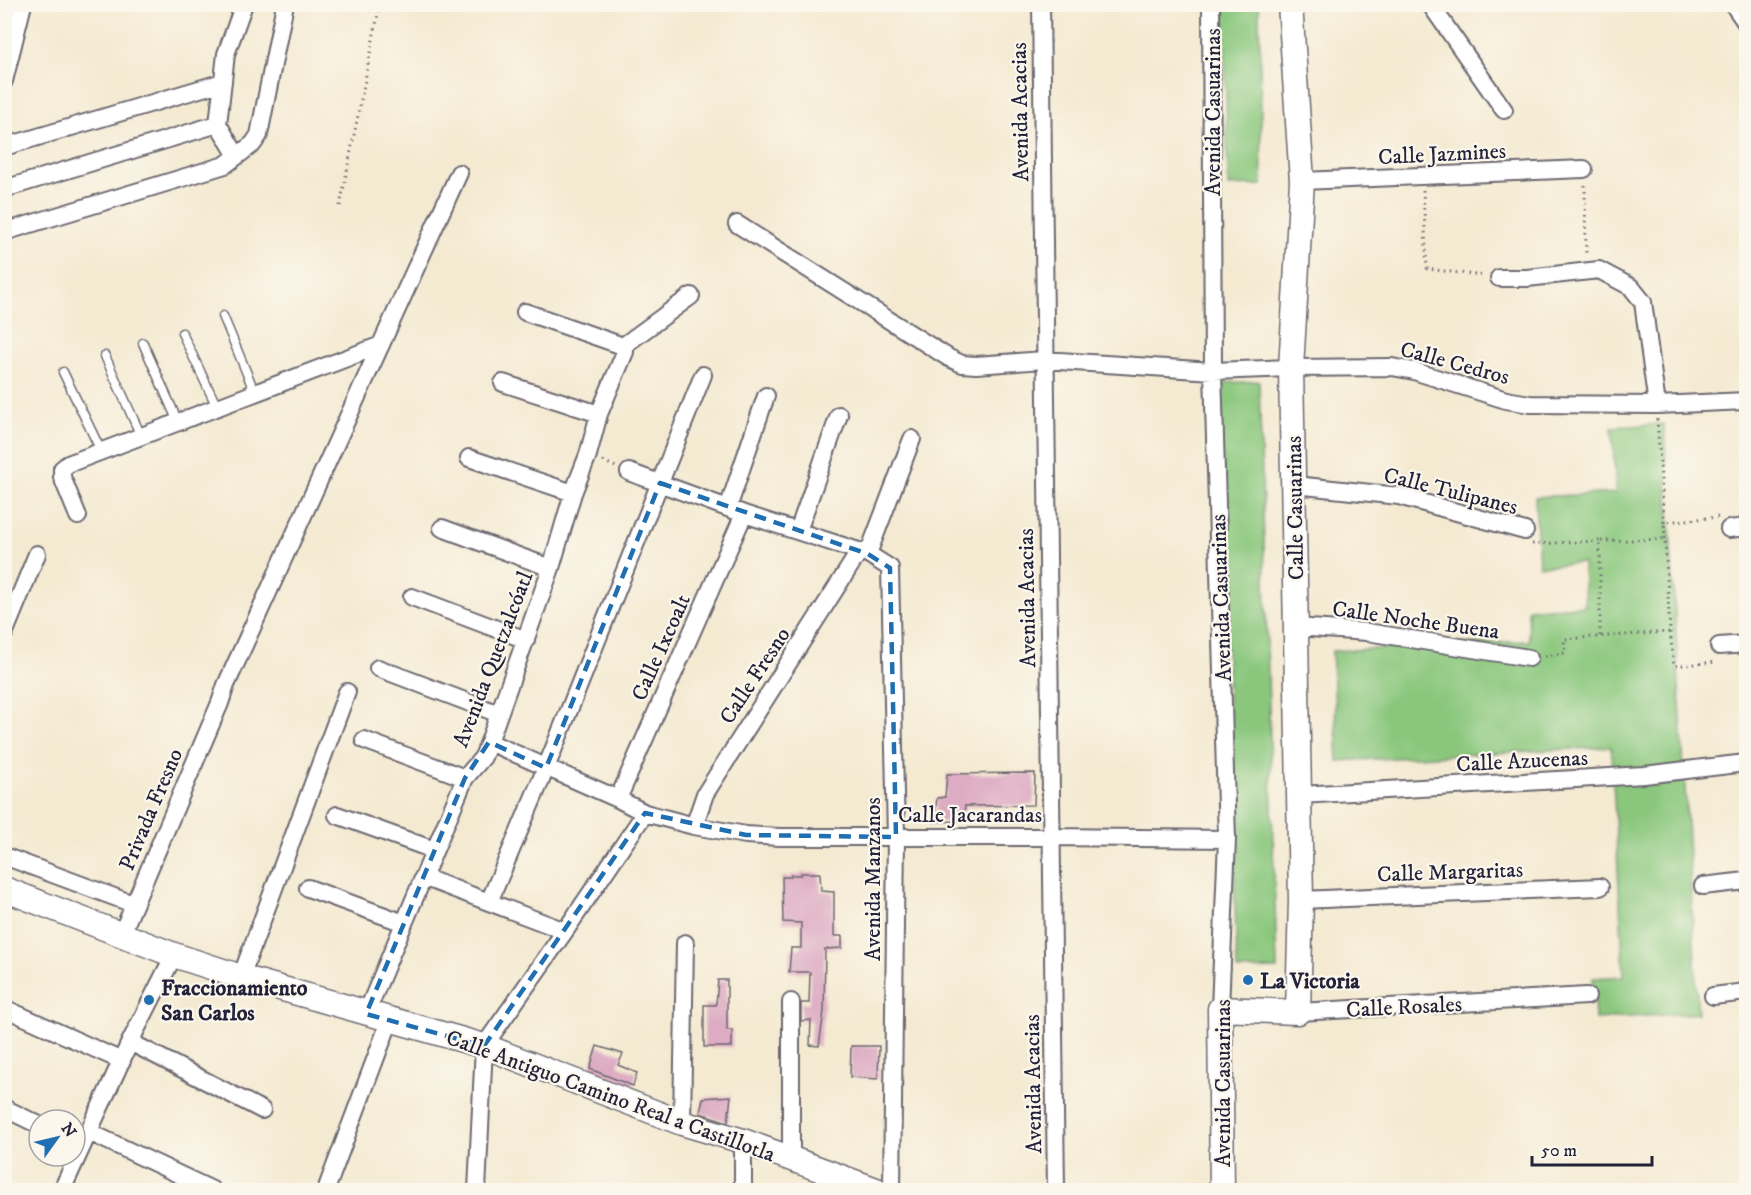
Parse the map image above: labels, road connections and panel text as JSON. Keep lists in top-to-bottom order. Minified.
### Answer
{"streets":{"street":["Avenida Acacias","Avenida Casuarinas","Calle Jazmines","Calle Cedros","Calle Tulipanes","Calle Casuarinas","Calle Noche Buena","Calle Ixcoalt","Avenida Quetzalcóatl","Calle Fresno","Calle Azucenas","Privada Fresno","Calle Jacarandas","Calle Margaritas","Avenida Manzanos","Calle Rosales","Calle Antiguo Camino Real a Castillotla"]},"crossings":[["Avenida Acacias","Calle Cedros"],["Avenida Acacias","Calle Jacarandas"],["Avenida Casuarinas","Calle Cedros"],["Avenida Casuarinas","Calle Jacarandas"],["Avenida Casuarinas","Calle Rosales"],["Calle Jazmines","Calle Casuarinas"],["Calle Cedros","Calle Casuarinas"],["Calle Tulipanes","Calle Casuarinas"],["Calle Casuarinas","Calle Noche Buena"],["Calle Casuarinas","Calle Azucenas"],["Calle Casuarinas","Calle Margaritas"],["Calle Casuarinas","Calle Rosales"],["Calle Ixcoalt","Calle Jacarandas"],["Avenida Quetzalcóatl","Calle Jacarandas"],["Avenida Quetzalcóatl","Calle Antiguo Camino Real a Castillotla"],["Calle Fresno","Calle Jacarandas"],["Calle Fresno","Avenida Manzanos"],["Privada Fresno","Calle Antiguo Camino Real a Castillotla"],["Calle Jacarandas","Avenida Manzanos"]],"places":["La Victoria","Fraccionamiento San Carlos"],"scale_bar":"50 m","north":"top right"}
